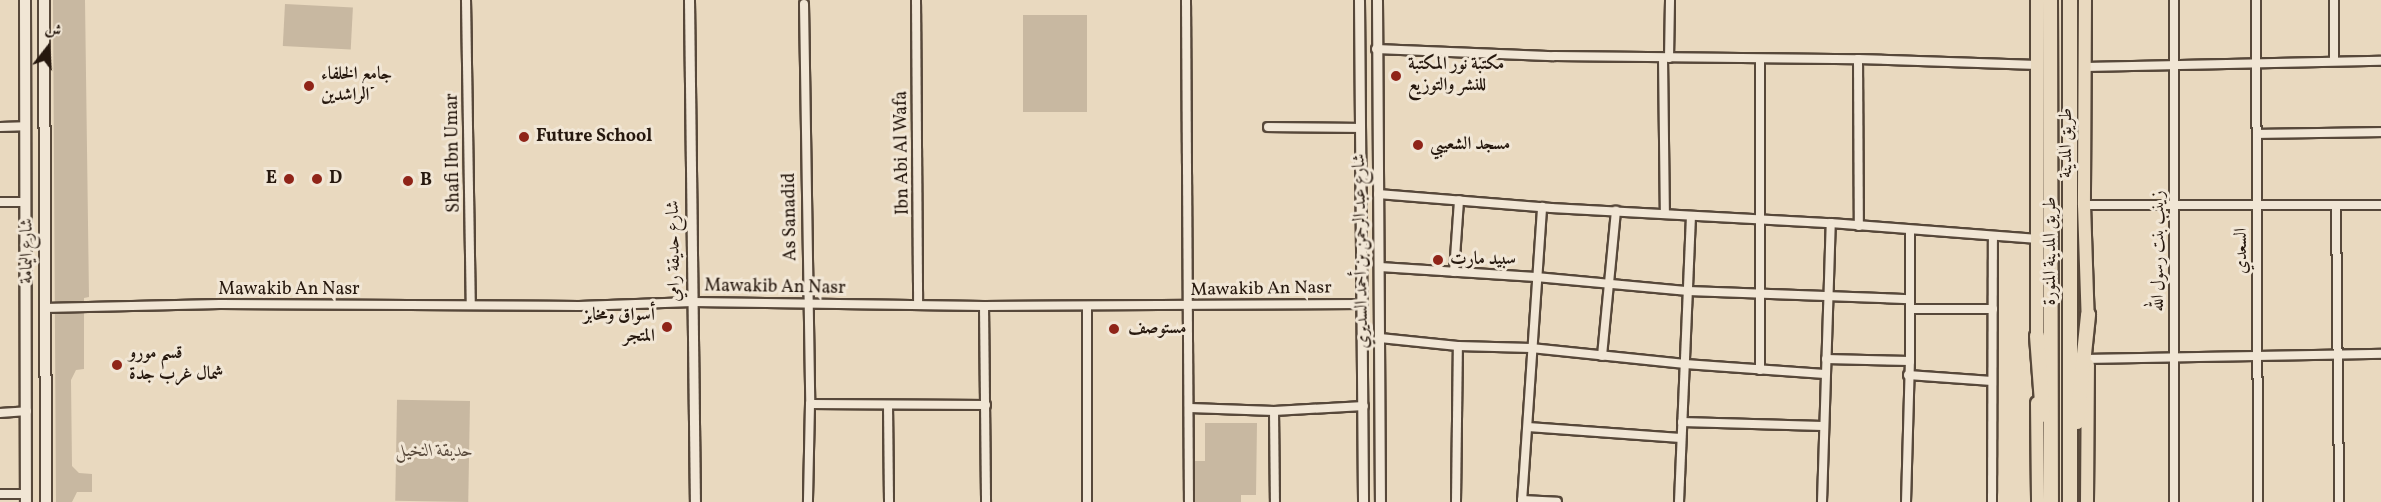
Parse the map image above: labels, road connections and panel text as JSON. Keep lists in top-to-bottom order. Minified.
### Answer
{"streets":{"highway":["طريق المدينة المنورة"],"main road":["طريق المدينة","شارع اليمامة"],"street":["Shafi Ibn Umar","Ibn Abi Al Wafa","As Sanadid","شارع حديقة رامي","شارع عبد الرحمن بن أحمد السديري","زينب بنت رسول الله","السعدي","Mawakib An Nasr"]},"crossings":[["Shafi Ibn Umar","Mawakib An Nasr"],["Ibn Abi Al Wafa","Mawakib An Nasr"],["As Sanadid","Mawakib An Nasr"],["شارع اليمامة","Mawakib An Nasr"],["شارع حديقة رامي","Mawakib An Nasr"],["شارع عبد الرحمن بن أحمد السديري","Mawakib An Nasr"]],"parks":["حديقة النخيل"],"places":["مكتبة نور المكتبة للنشر والتوزيع","جامع الخلفاء الراشدين","Future School","مسجد الشعيبي","E","D","B","سبيد مارت","أسواق ومخابز المتجر","مستوصف","قسم مورو شمال غرب جدة"],"north":"top"}
